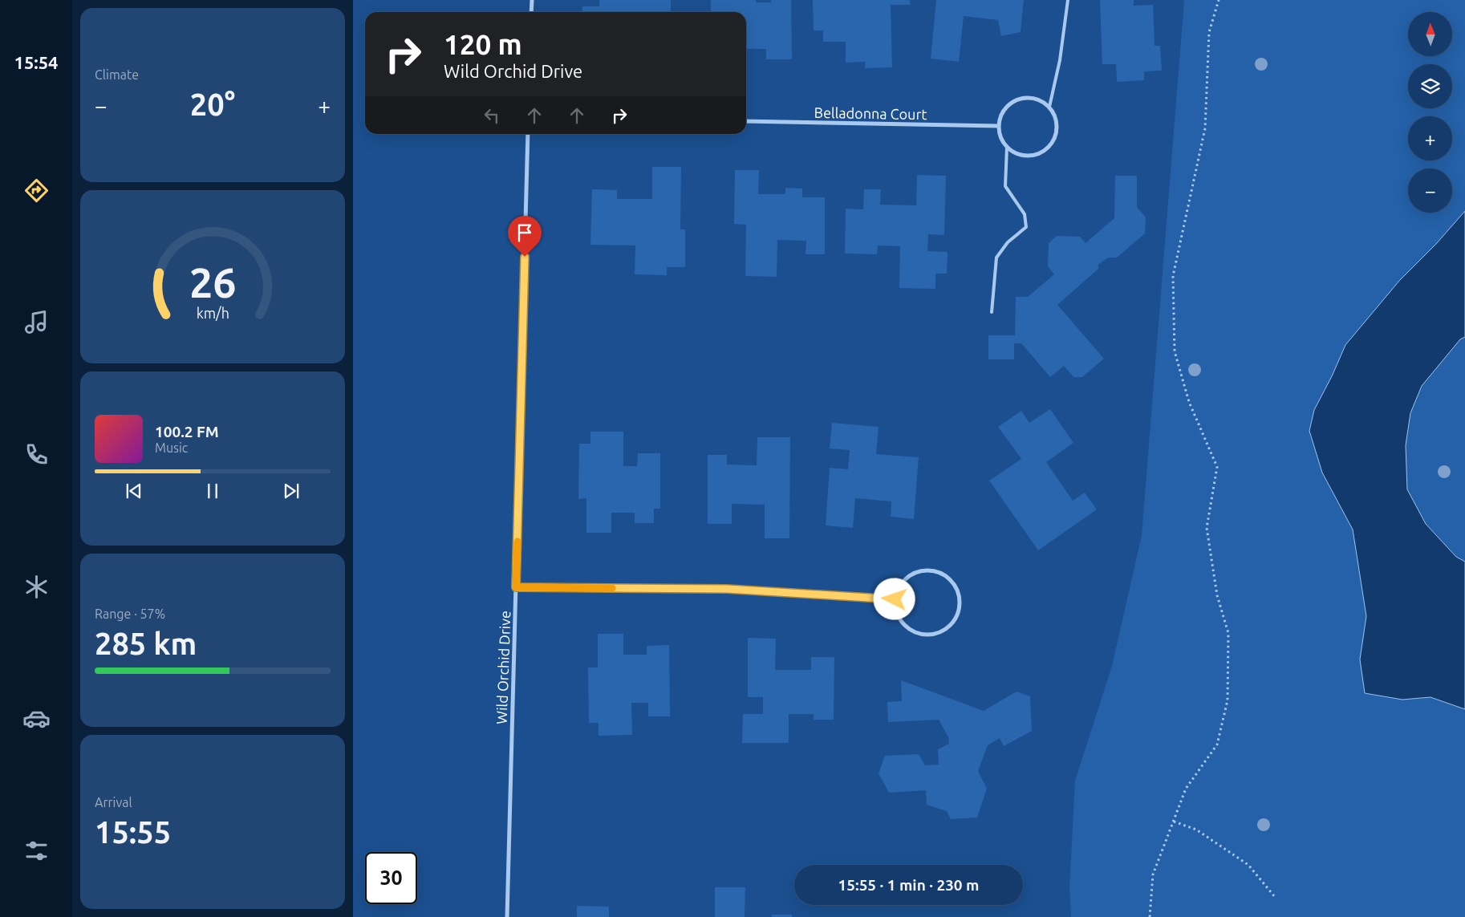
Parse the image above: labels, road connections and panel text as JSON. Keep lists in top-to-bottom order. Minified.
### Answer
{"streets":{"street":["Belladonna Court","Wild Orchid Drive"]},"north":"top","page":{"tabs":"15:54","tile":["Climate",["Range · 57%","285 km"],["Arrival","15:55"]],"map_buttons":["+","−"],"turn":["120 m","Wild Orchid Drive"],"heat":["−","20°","+"],"song":["100.2 FM","Music"],"limit":"30","trip":"15:55 · 1 min · 230 m","gauge":["26","km/h"]}}
